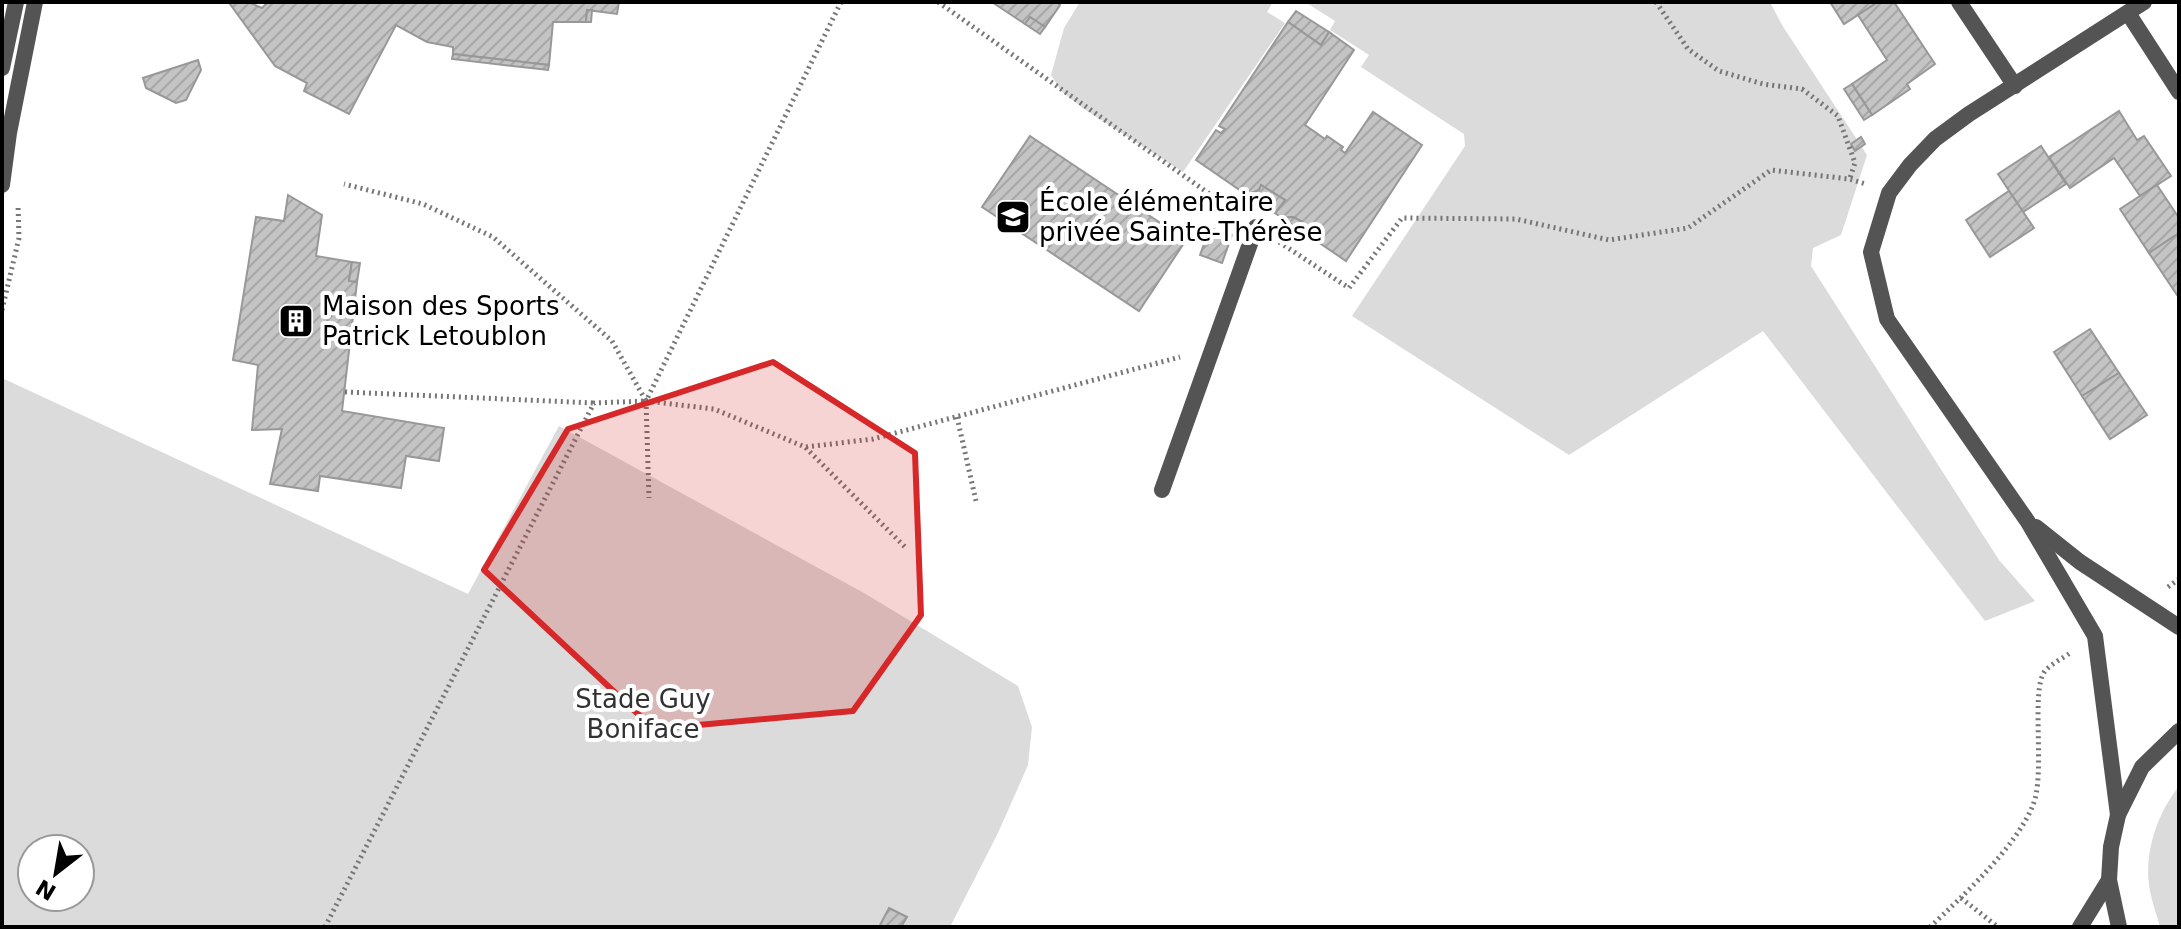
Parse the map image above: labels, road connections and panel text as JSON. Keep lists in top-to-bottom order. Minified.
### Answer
{"parks":["Stade Guy Boniface"],"places":{"school or university":["École élémentaire privée Sainte-Thérèse"],"building":["Maison des Sports Patrick Letoublon"]},"north":"bottom left"}
